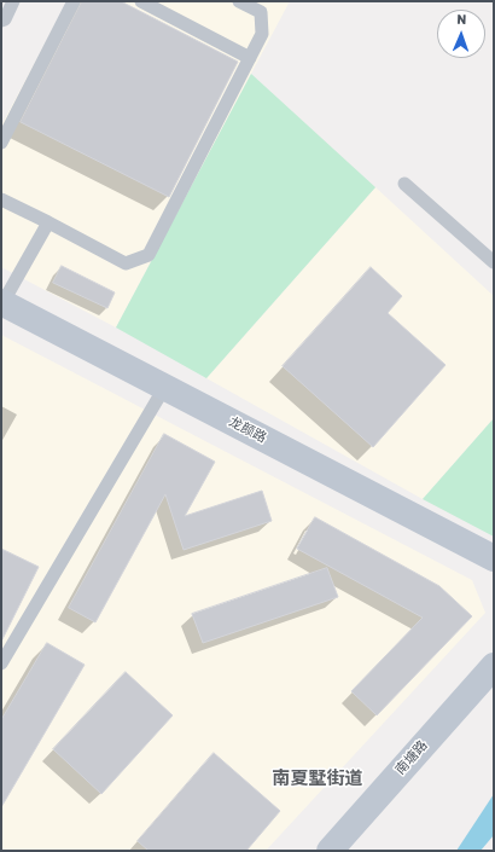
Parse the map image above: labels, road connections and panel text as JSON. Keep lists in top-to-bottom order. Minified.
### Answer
{"streets":{"street":["龙颜路","南塘路"]},"districts":["南夏墅街道"],"north":"top"}
